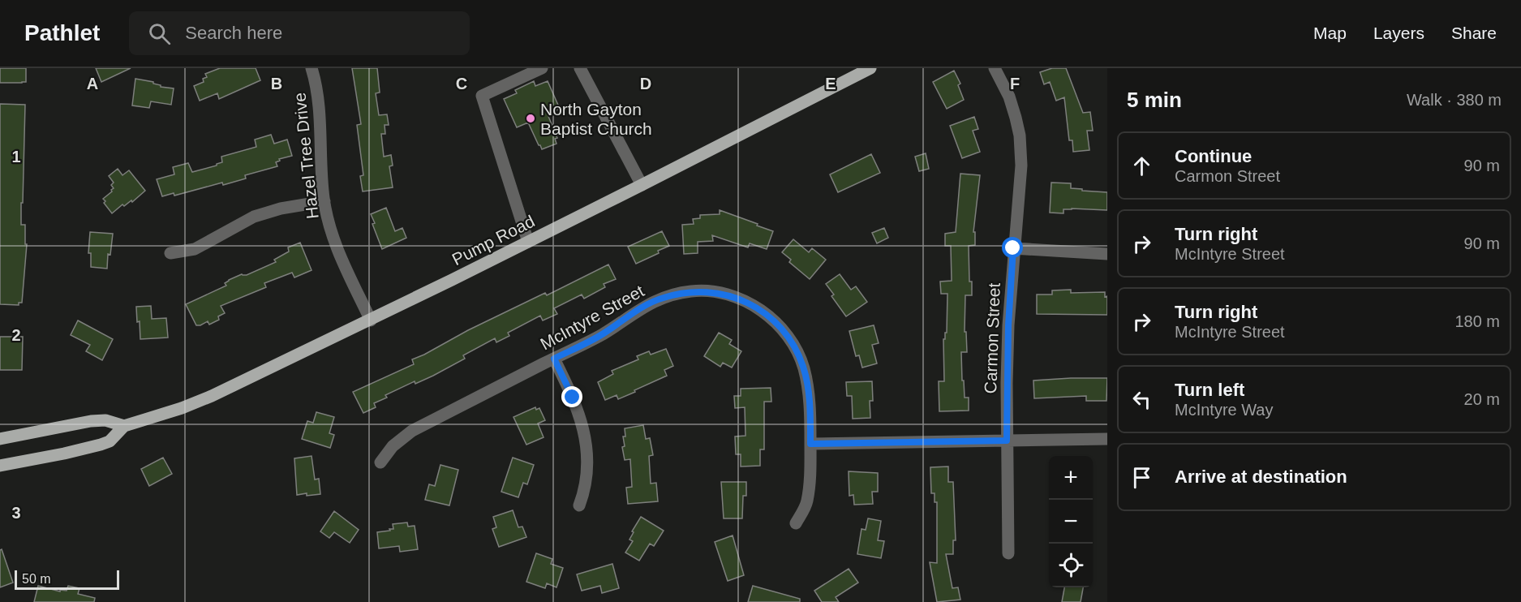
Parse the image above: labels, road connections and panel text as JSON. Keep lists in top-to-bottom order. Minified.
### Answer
{"streets":{"main road":["Pump Road"],"street":["Hazel Tree Drive","McIntyre Street","Carmon Street"]},"crossings":[["Hazel Tree Drive","Pump Road"]],"places":["North Gayton Baptist Church"],"scale_bar":"50 m","page":{"header":"Pathlet","search":"Search here","nav":["Map","Layers","Share"],"heading":["5 min","Walk · 380 m"],"list":[["Continue","Carmon Street","90 m"],["Turn right","McIntyre Street","90 m"],["Turn right","McIntyre Street","180 m"],["Turn left","McIntyre Way","20 m"],"Arrive at destination"],"map_buttons":["+","−"],"scale":"50 m"},"grid":{"columns":["A","B","C","D","E","F"],"rows":["1","2","3"]}}
